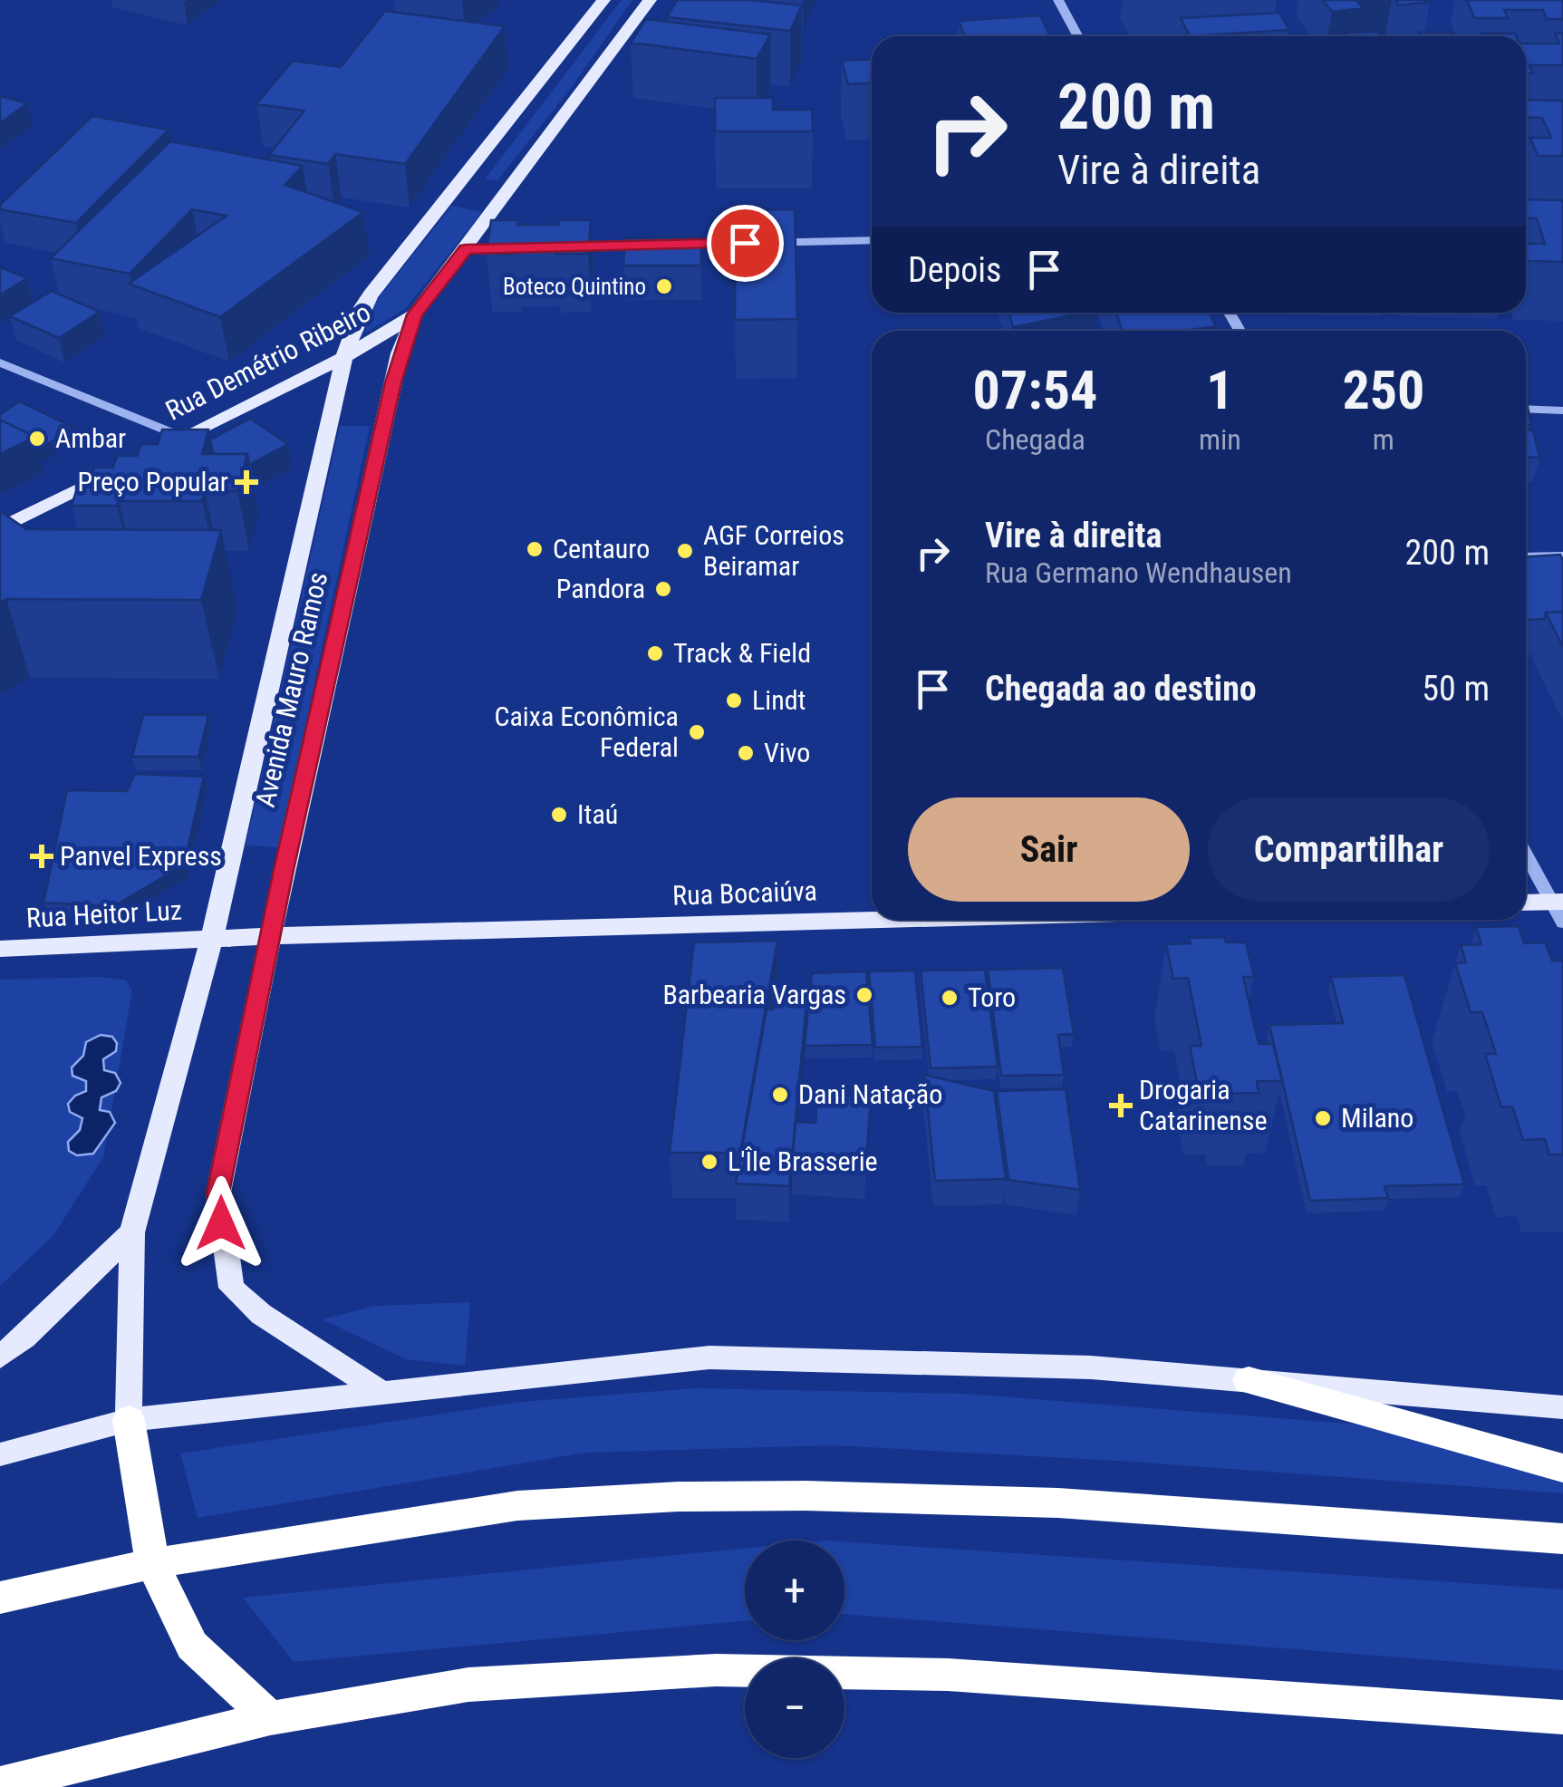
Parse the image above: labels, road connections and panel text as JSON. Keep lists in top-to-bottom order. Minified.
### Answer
{"streets":{"main road":["Rua Demétrio Ribeiro","Avenida Mauro Ramos","Rua Bocaiúva","Rua Heitor Luz"]},"crossings":[["Rua Demétrio Ribeiro","Avenida Mauro Ramos"],["Avenida Mauro Ramos","Rua Bocaiúva"],["Avenida Mauro Ramos","Rua Heitor Luz"],["Rua Bocaiúva","Rua Heitor Luz"]],"places":{"other":["Boteco Quintino","Ambar","Centauro","AGF Correios Beiramar","Pandora","Track & Field","Lindt","Caixa Econômica Federal","Vivo","Itaú","Barbearia Vargas","Toro","Dani Natação","Milano","L'Île Brasserie"],"health":["Preço Popular","Panvel Express","Drogaria Catarinense"]},"page":{"turn":["200 m","Vire à direita"],"then":"Depois","eta":["07:54","Chegada","1","min","250","m"],"list":[{"name":"Vire à direita","note":"Rua Germano Wendhausen","value":"200 m"},{"name":"Chegada ao destino","value":"50 m"}],"buttons":["Sair","Compartilhar"],"map_buttons":["+","−"]}}
